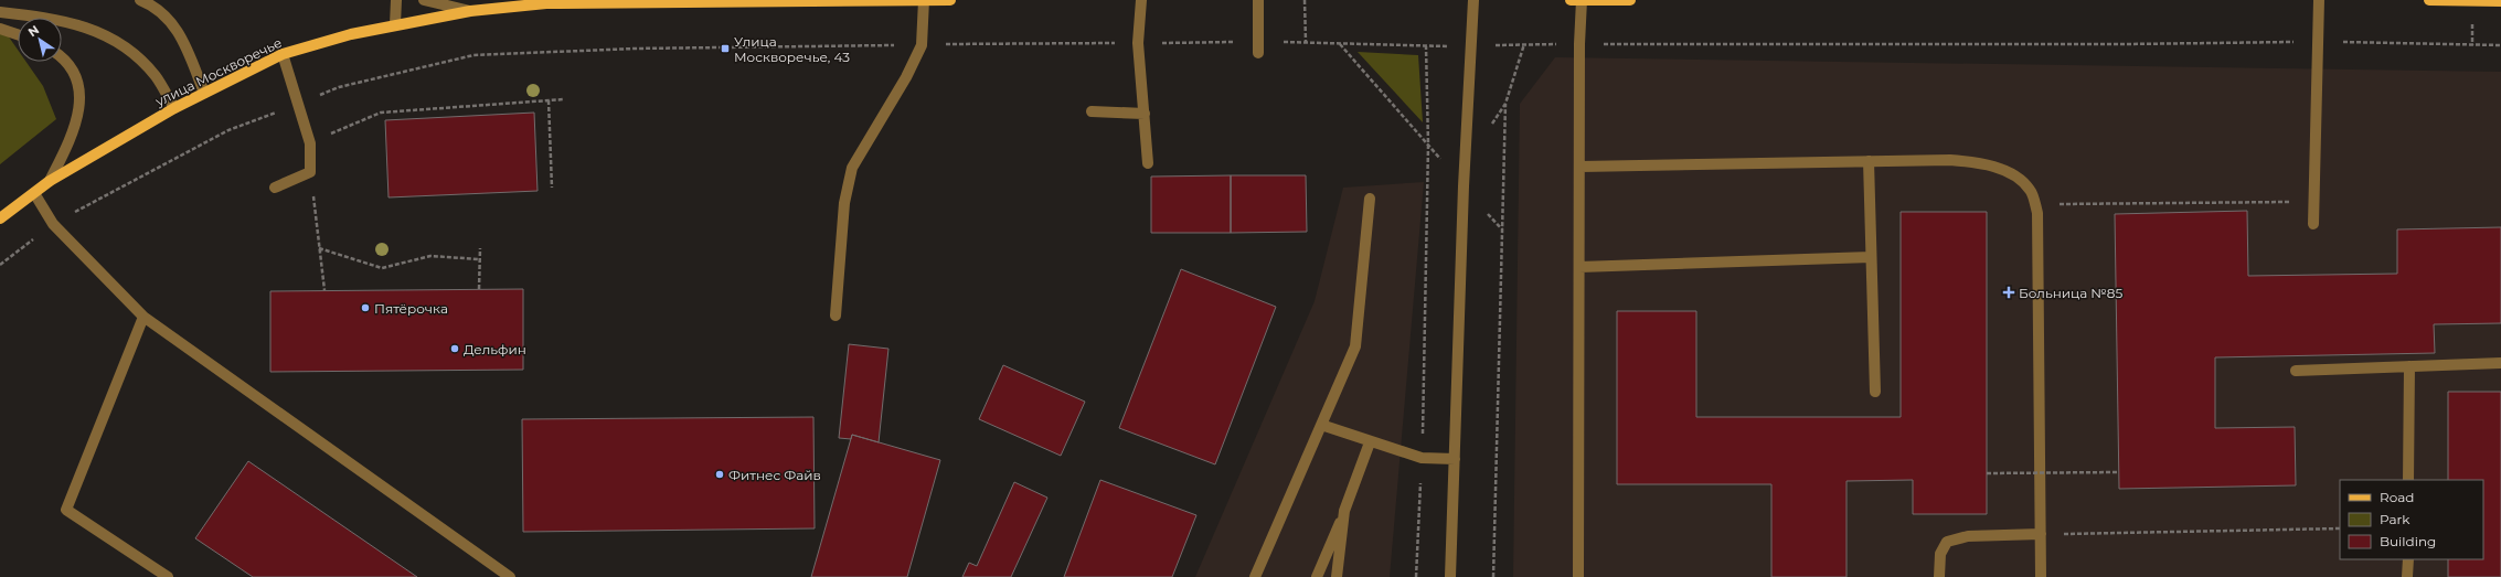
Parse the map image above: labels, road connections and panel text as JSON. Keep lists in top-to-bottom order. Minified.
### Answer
{"streets":{"main road":["улица Москворечье"]},"places":{"transit":["Улица Москворечье, 43"],"health":["Больница №85"],"other":["Пятёрочка","Дельфин","Фитнес Файв"]},"legend":["Road","Park","Building"],"north":"top left"}
